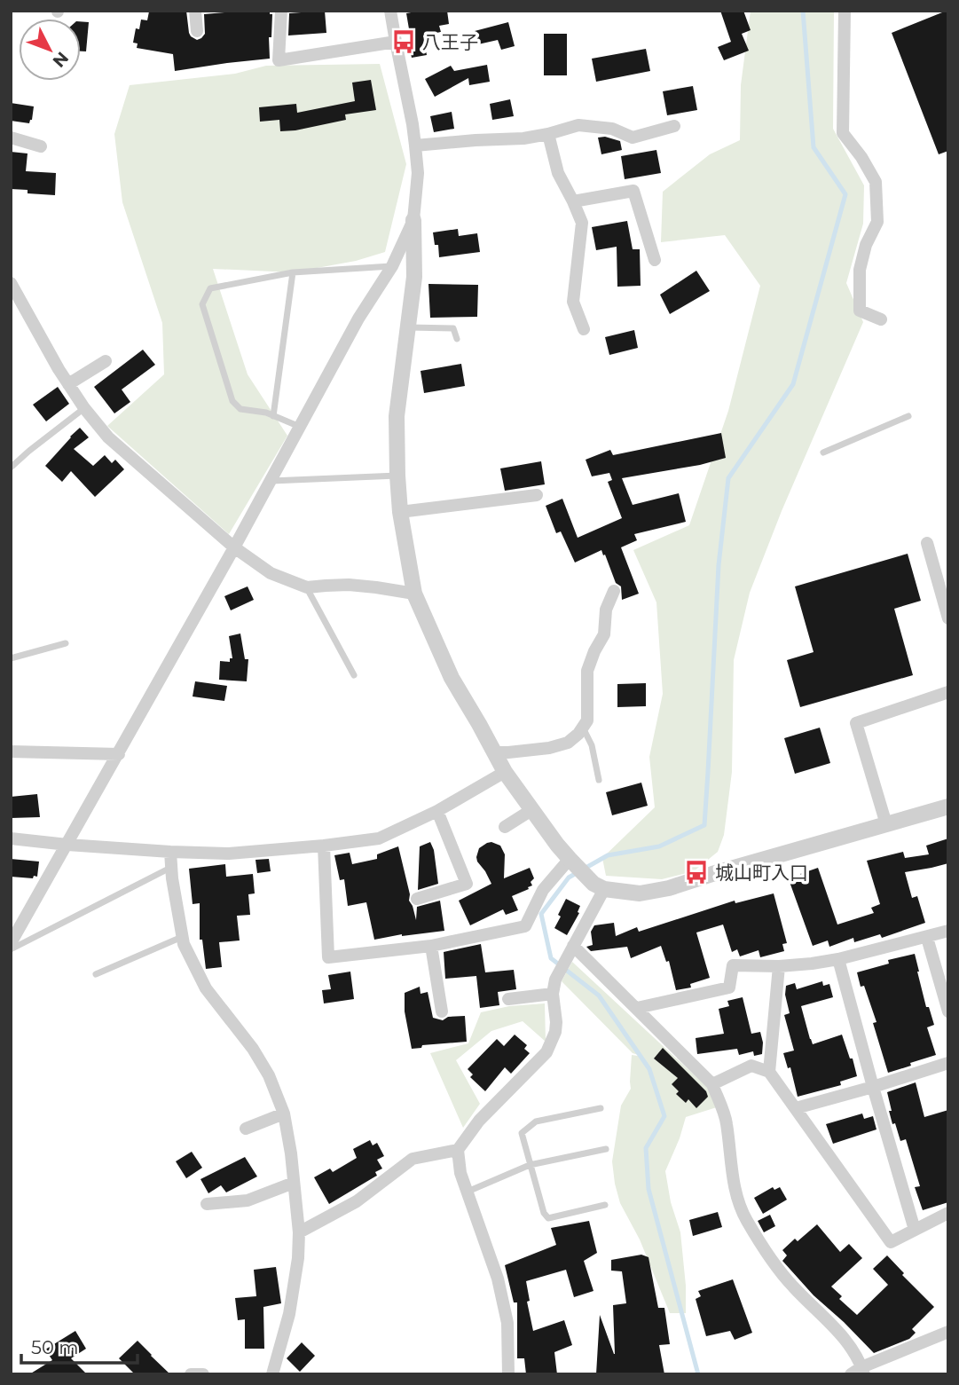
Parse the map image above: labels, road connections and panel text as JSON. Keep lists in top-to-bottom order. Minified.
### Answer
{"places":{"bus stop":["八王子","城山町入口"]},"scale_bar":"50 m","north":"bottom right"}
